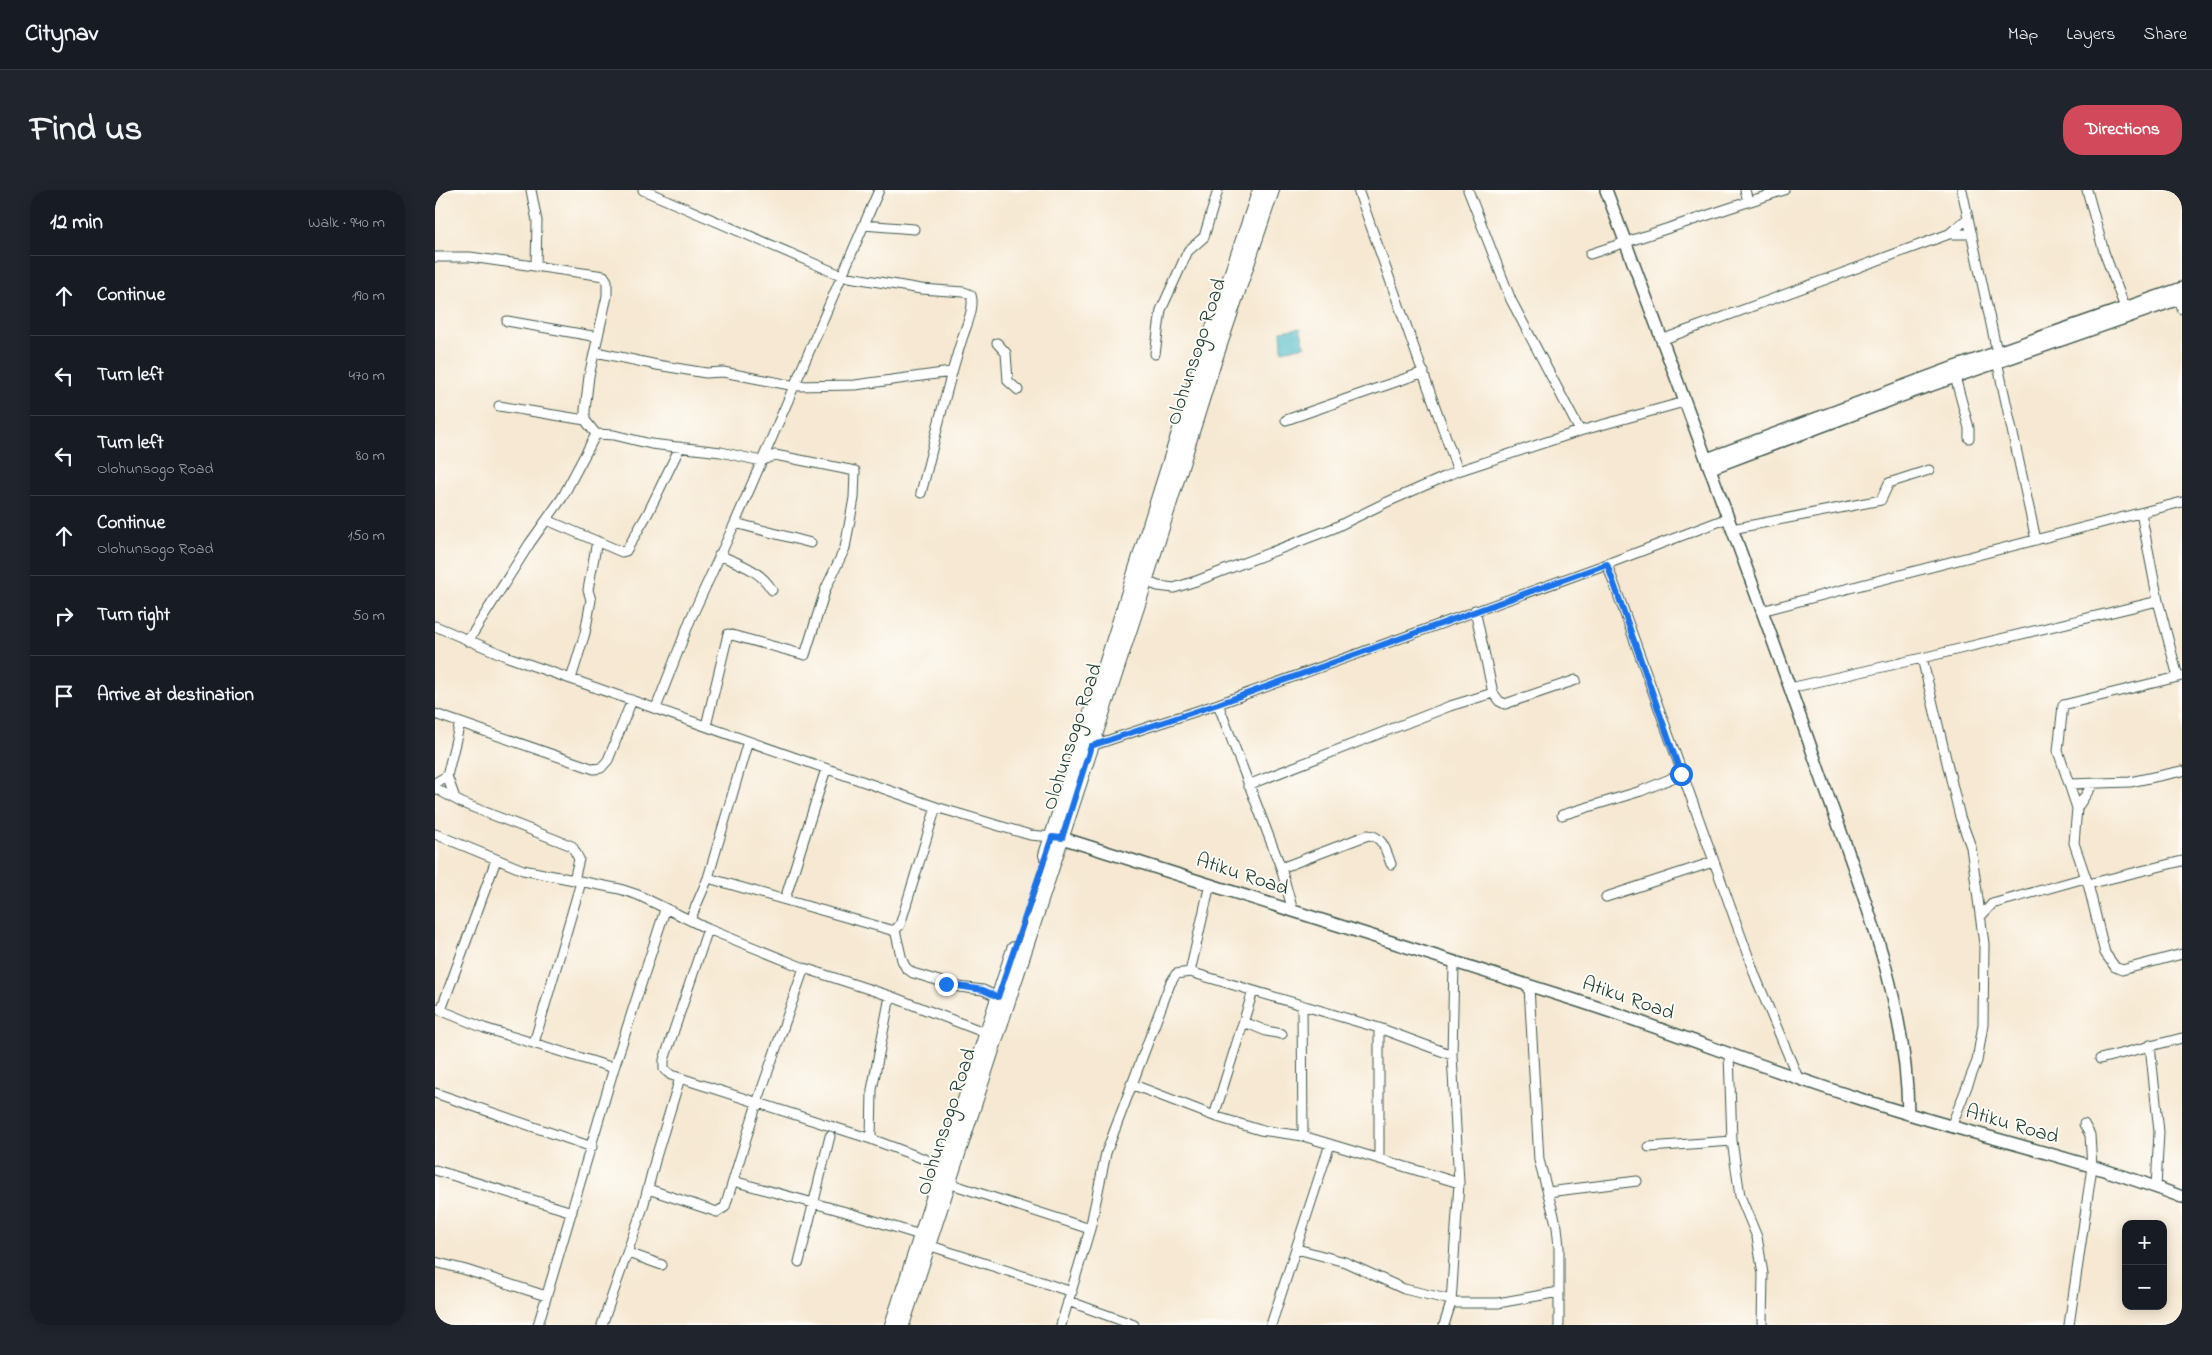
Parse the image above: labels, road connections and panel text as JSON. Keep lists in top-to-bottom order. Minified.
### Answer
{"streets":{"main road":["Olohunsogo Road"],"street":["Atiku Road"]},"crossings":[["Olohunsogo Road","Atiku Road"]],"page":{"header":"Citynav","nav":["Map","Layers","Share"],"title":"Find us","buttons":"Directions","heading":["12 min","Walk · 940 m"],"list":[["Continue","190 m"],["Turn left","470 m"],["Turn left","Olohunsogo Road","80 m"],["Continue","Olohunsogo Road","150 m"],["Turn right","50 m"],"Arrive at destination"],"map_buttons":["+","−"]}}
